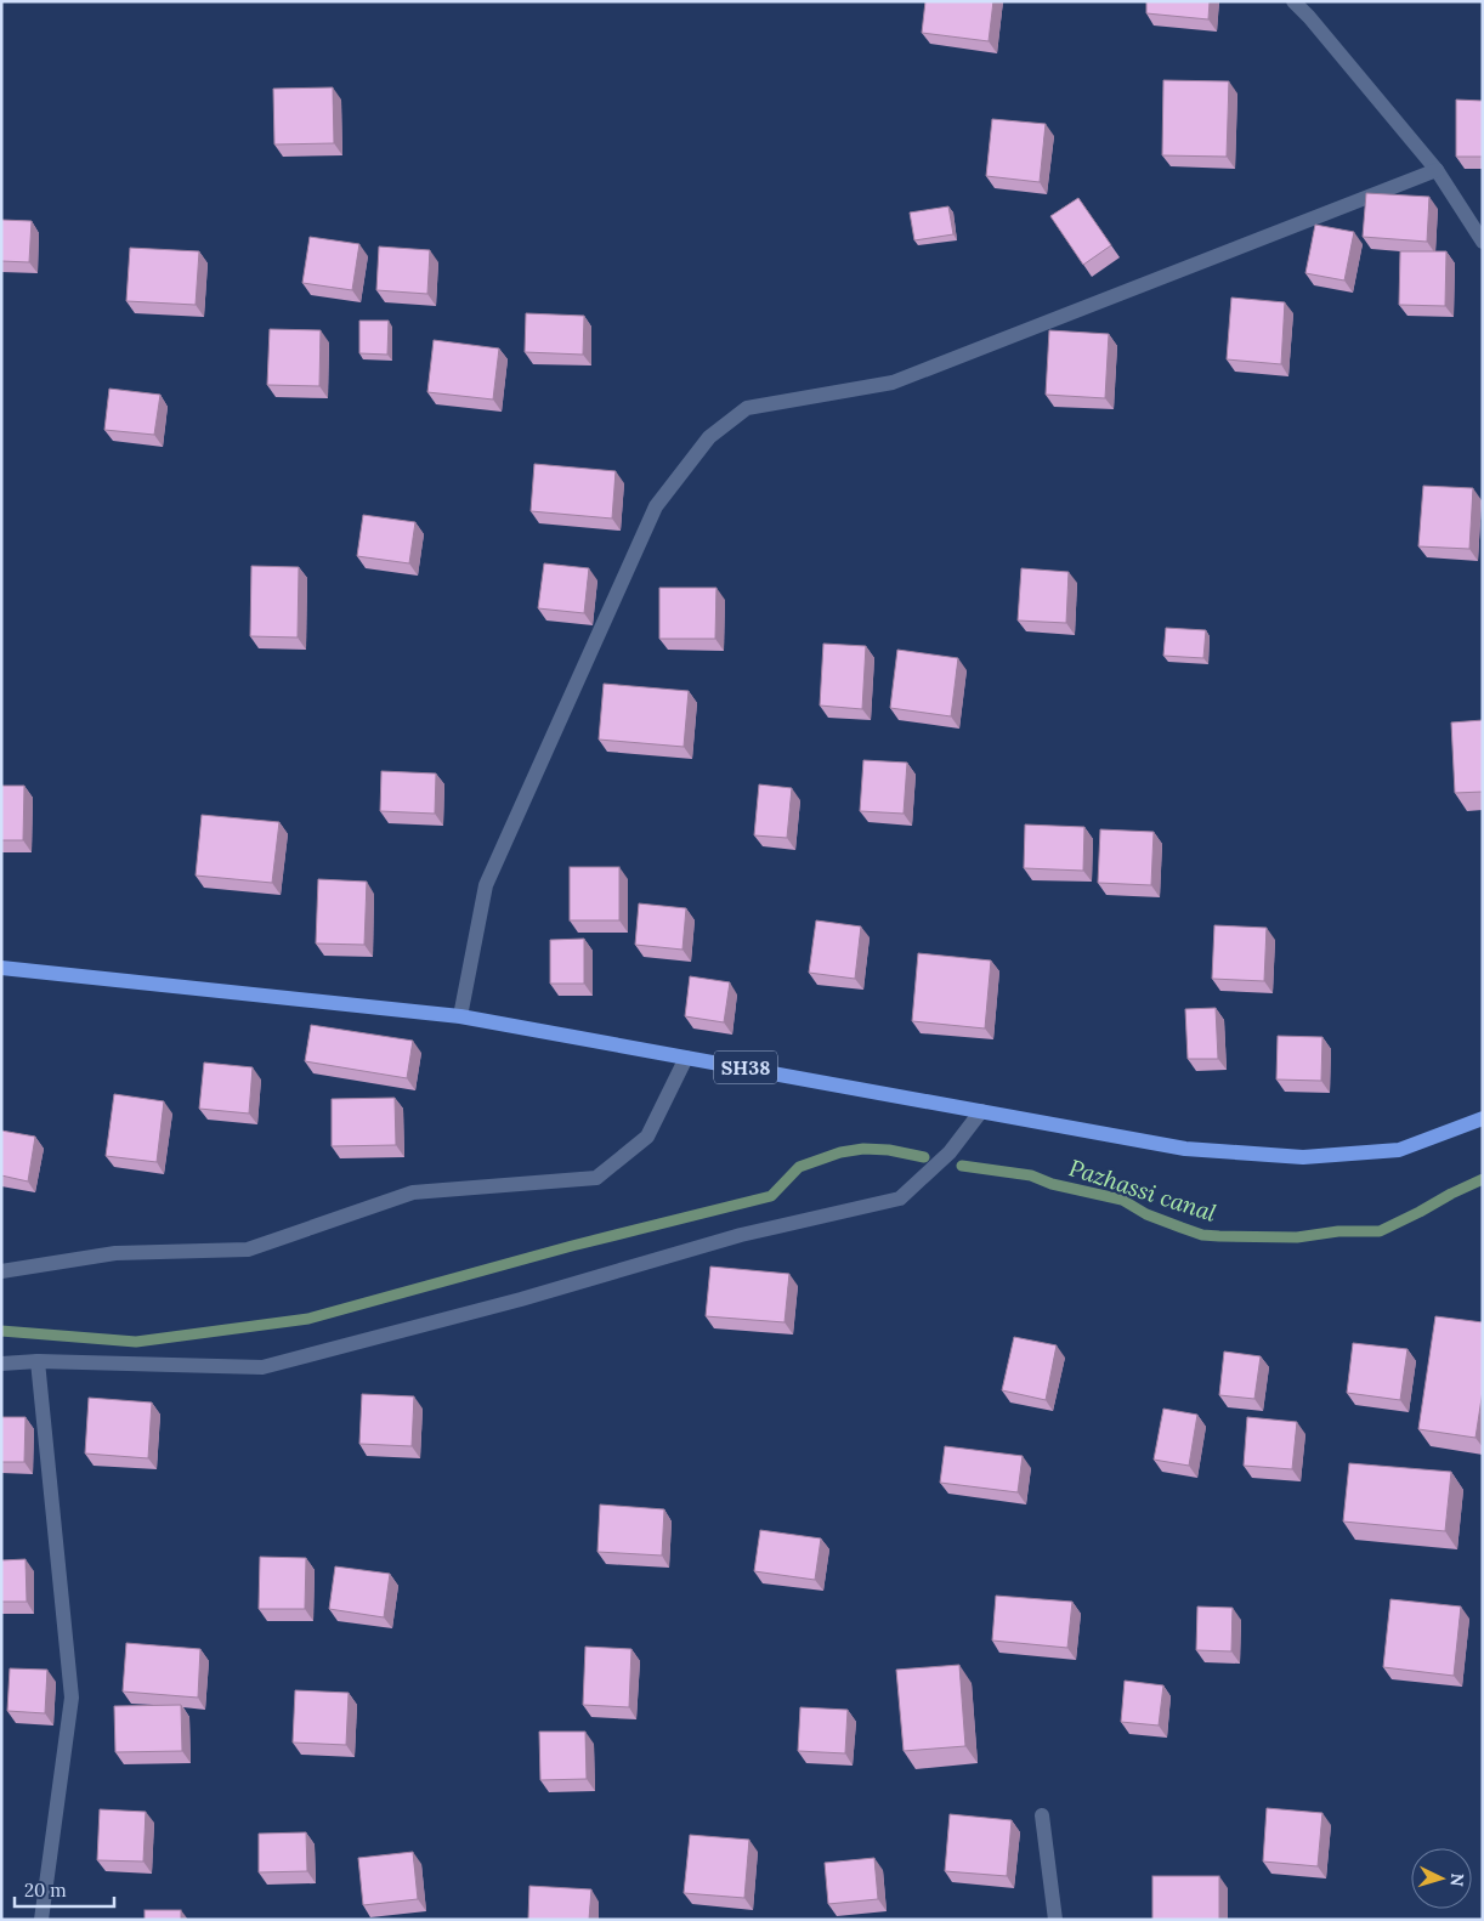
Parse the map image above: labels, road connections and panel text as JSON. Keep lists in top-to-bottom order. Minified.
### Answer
{"streets":{"main road":["SH38"]},"water":["Pazhassi canal"],"scale_bar":"20 m","north":"right"}
